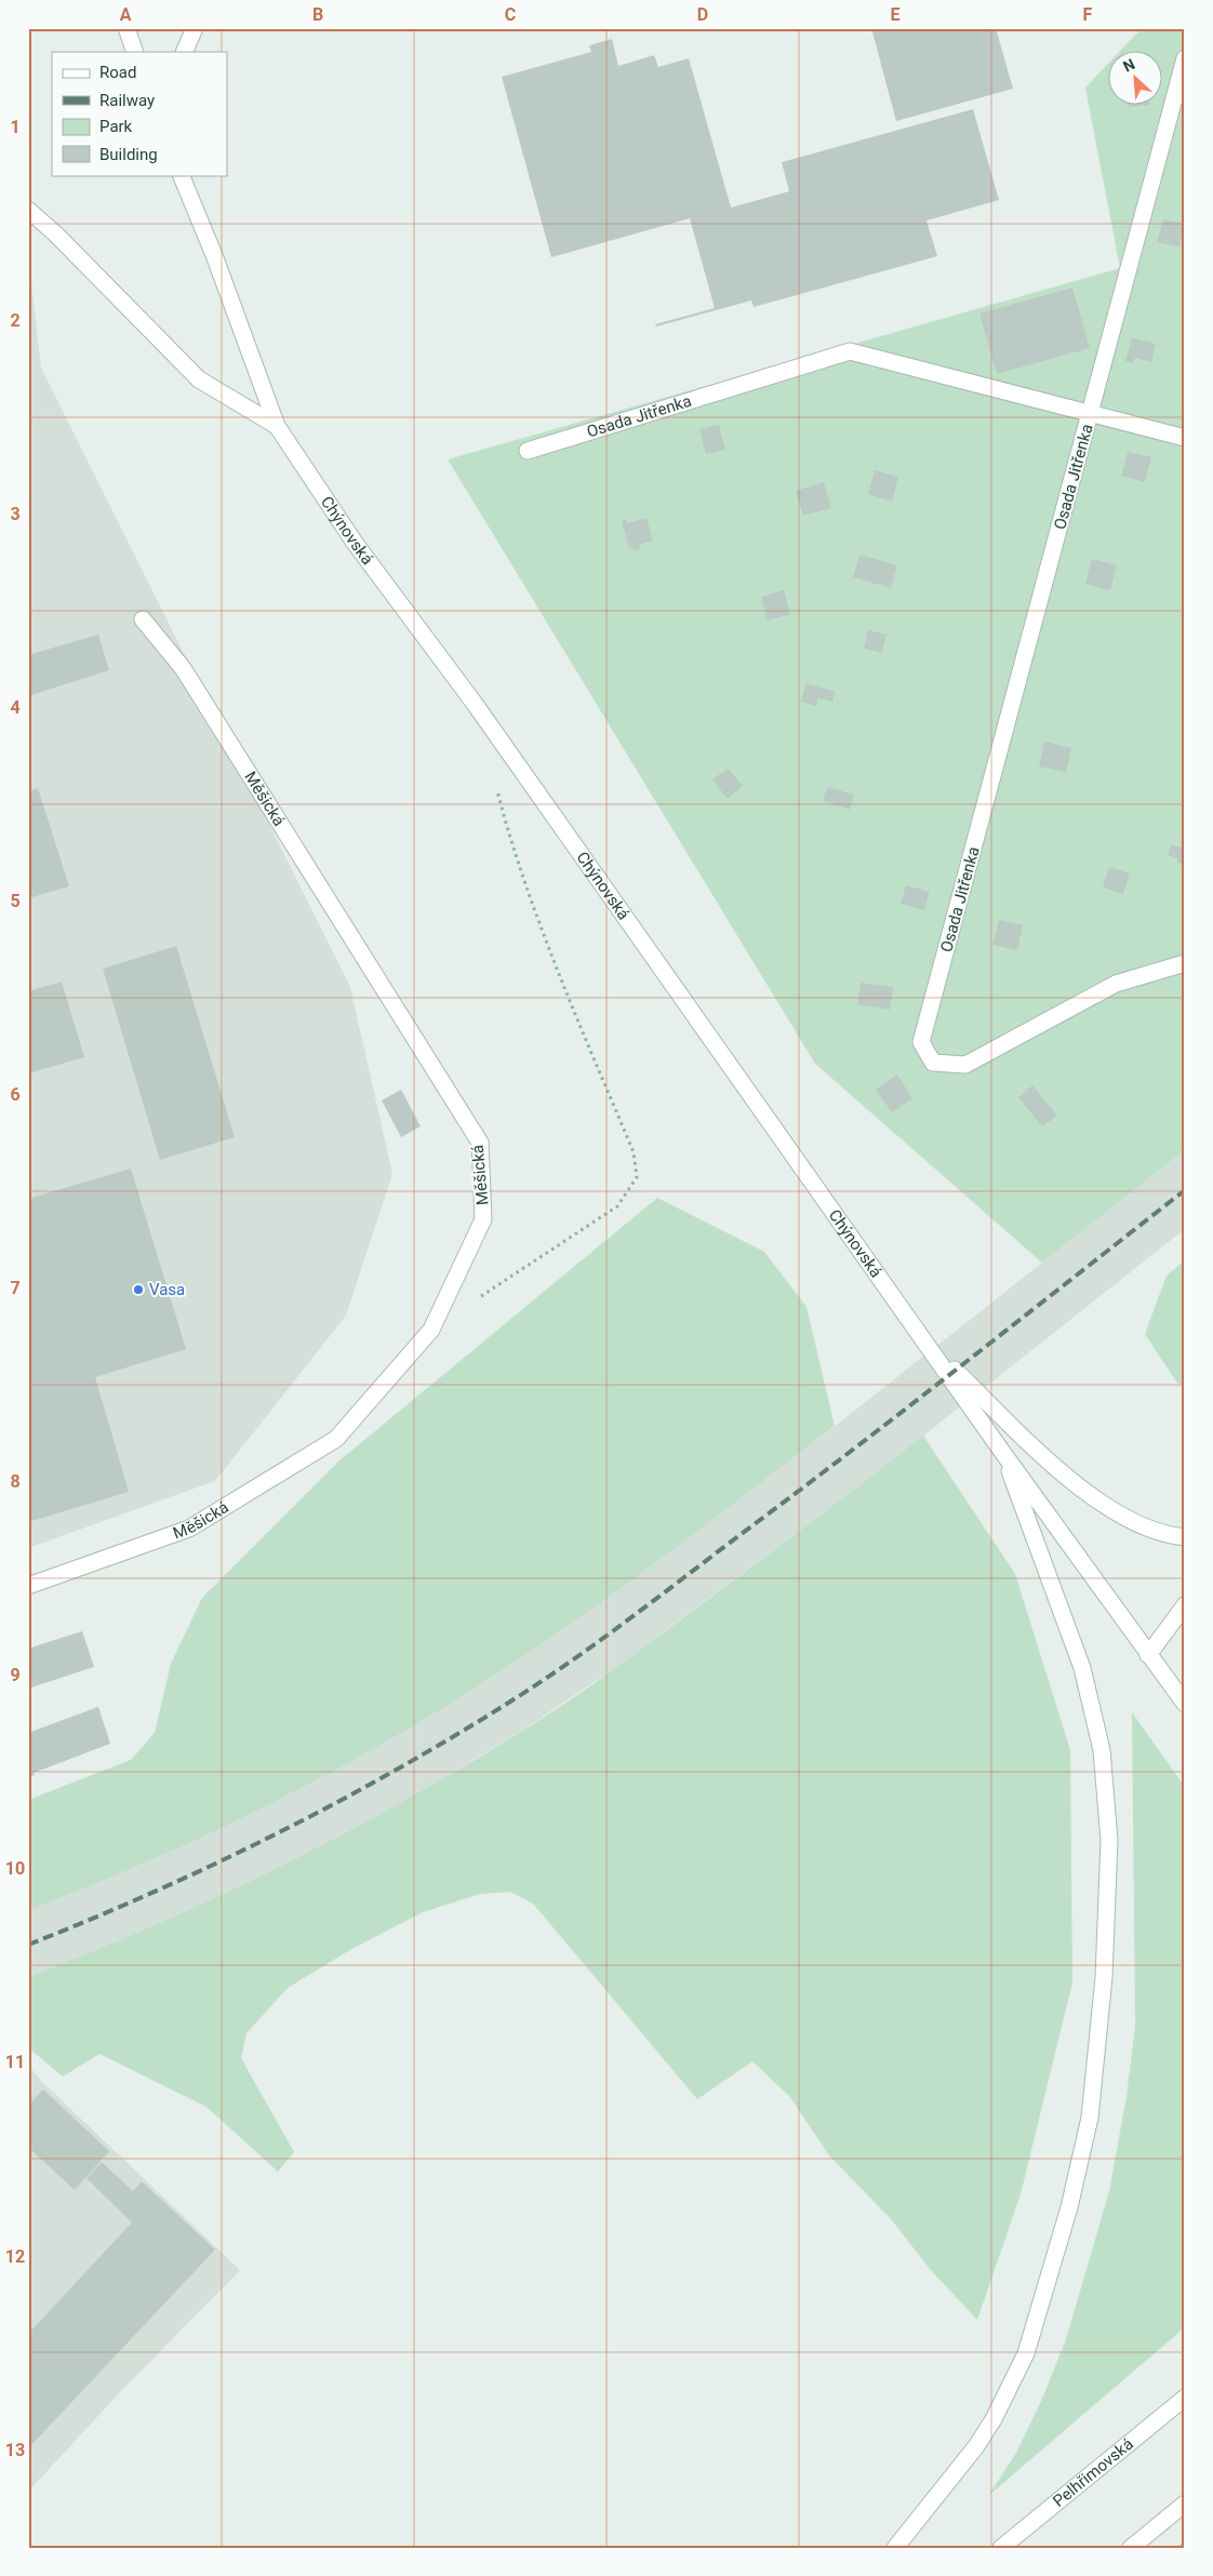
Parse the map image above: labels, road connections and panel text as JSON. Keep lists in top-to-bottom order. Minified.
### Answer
{"streets":{"main road":["Osada Jitřenka","Chýnovská","Měšická","Pelhřimovská"]},"places":["Vasa"],"legend":["Road","Railway","Park","Building"],"north":"top left","grid":{"columns":["A","B","C","D","E","F"],"rows":["1","2","3","4","5","6","7","8","9","10","11","12","13"]}}
